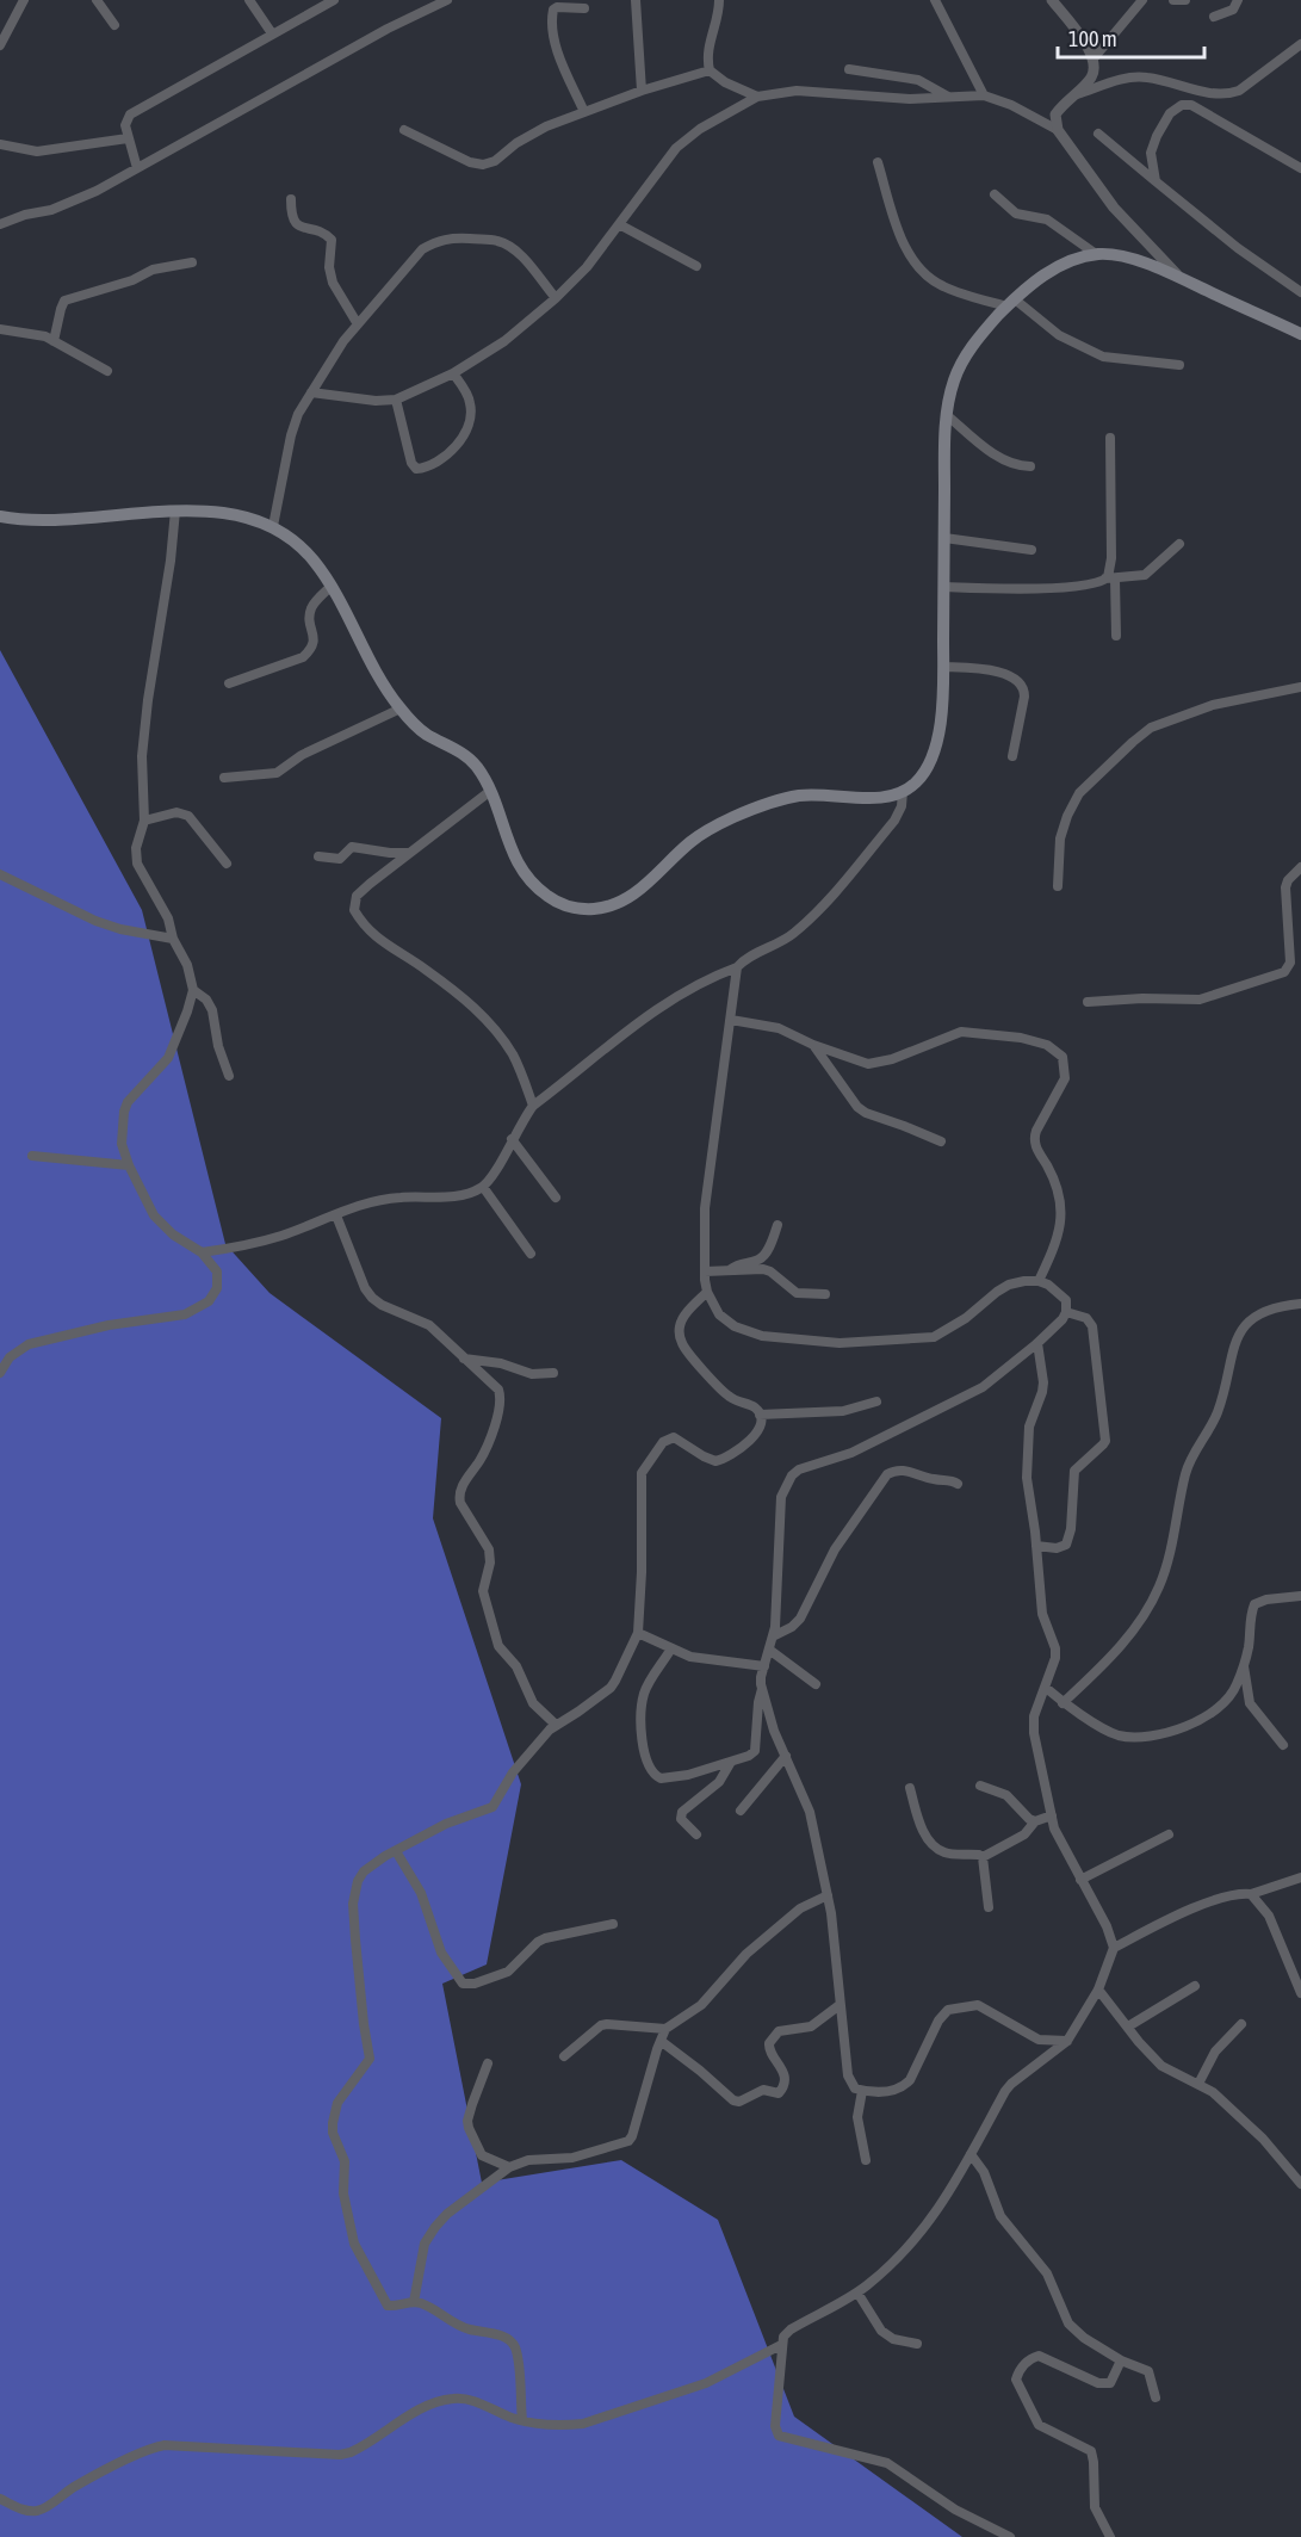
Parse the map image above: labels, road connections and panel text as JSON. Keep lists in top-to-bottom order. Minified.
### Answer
{"scale_bar":"100 m"}
